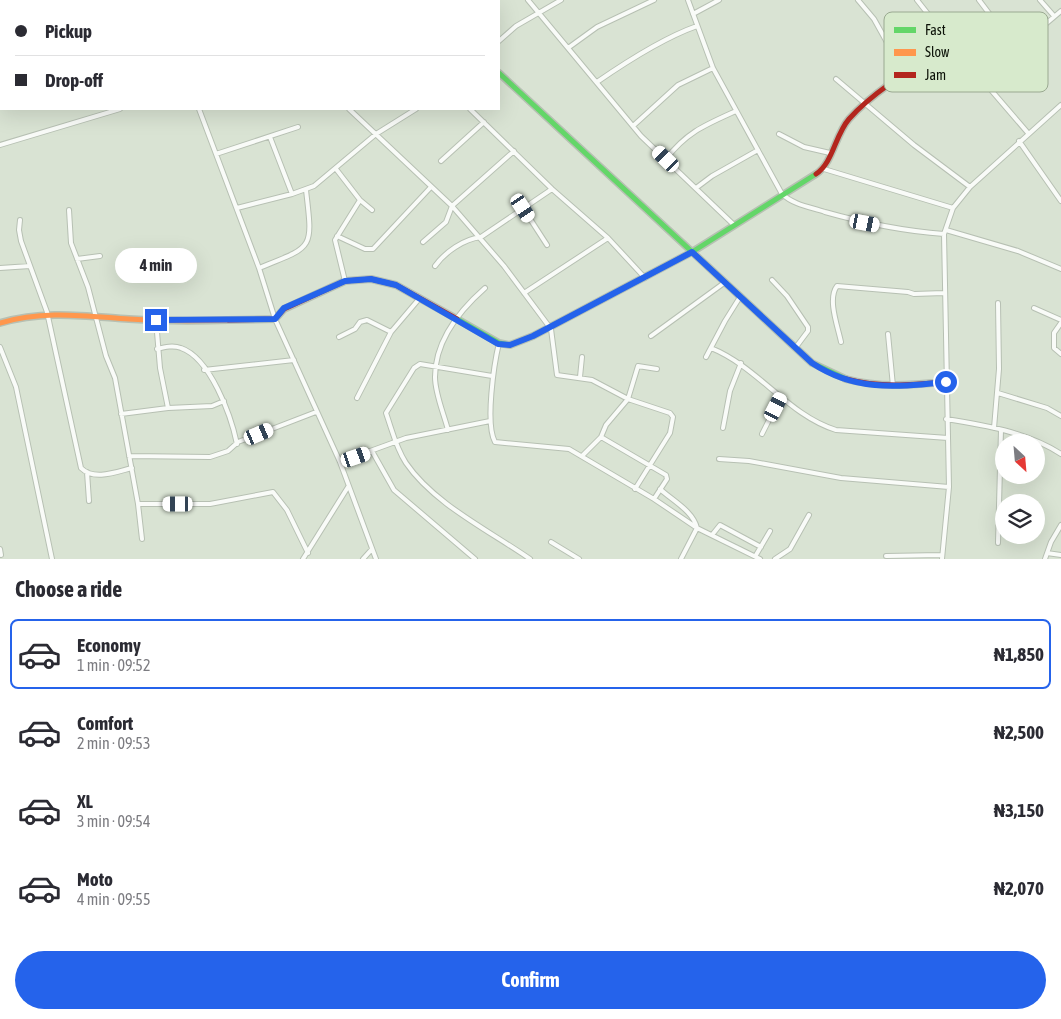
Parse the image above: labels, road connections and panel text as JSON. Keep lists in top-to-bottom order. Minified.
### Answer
{"legend":["Fast","Slow","Jam"],"north":"bottom right","page":{"banner":["Pickup","Drop-off"],"bubble":"4 min","heading":"Choose a ride","list":[{"name":"Economy","note":"1 min · 09:52","value":"₦1,850"},{"name":"Comfort","note":"2 min · 09:53","value":"₦2,500"},{"name":"XL","note":"3 min · 09:54","value":"₦3,150"},{"name":"Moto","note":"4 min · 09:55","value":"₦2,070"}],"buttons":"Confirm"}}
